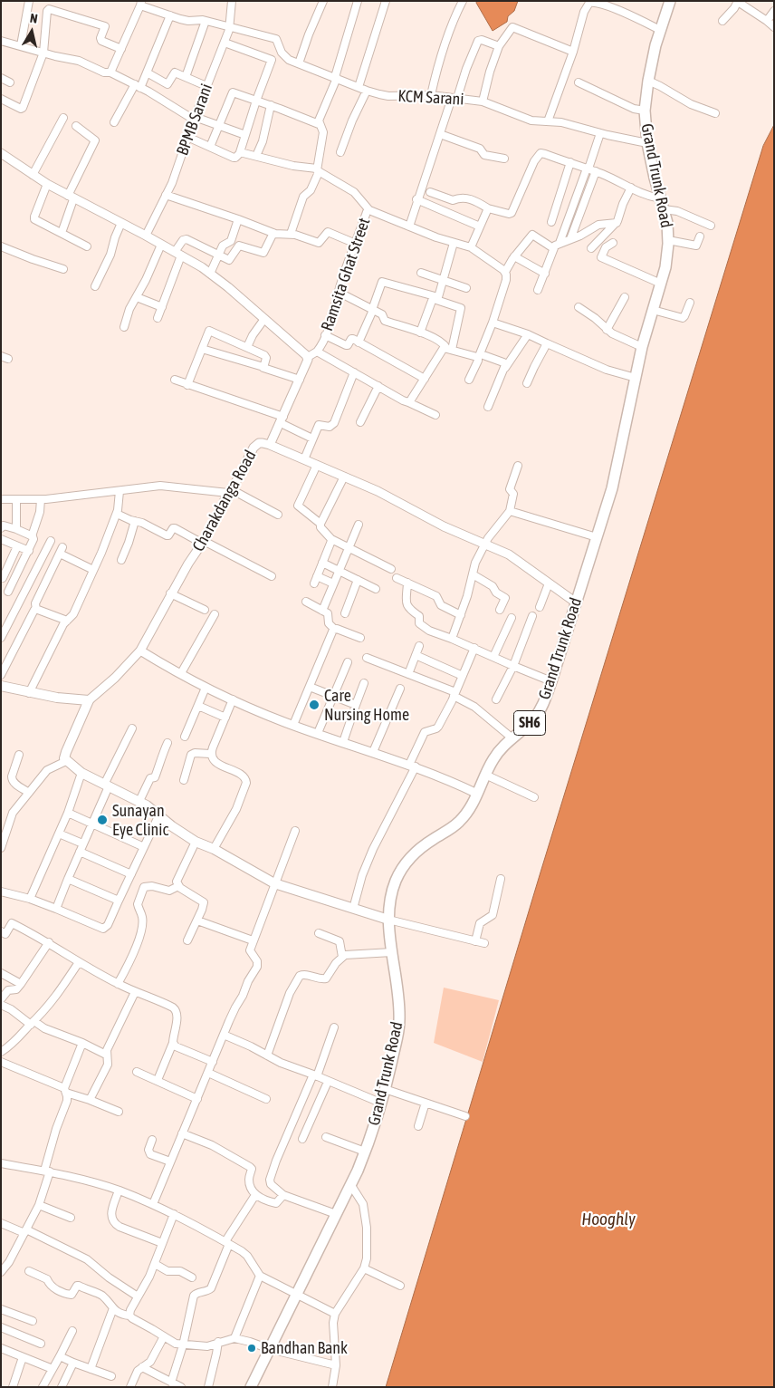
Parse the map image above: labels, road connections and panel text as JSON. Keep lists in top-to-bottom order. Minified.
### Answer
{"streets":{"main road":["Grand Trunk Road","SH6"],"street":["KCM Sarani","BPMB Sarani","Ramsita Ghat Street","Charakdanga Road"]},"crossings":[["KCM Sarani","BPMB Sarani"],["KCM Sarani","Grand Trunk Road"]],"water":["Hooghly"],"places":["Care Nursing Home","Sunayan Eye Clinic","Bandhan Bank"],"north":"top"}
